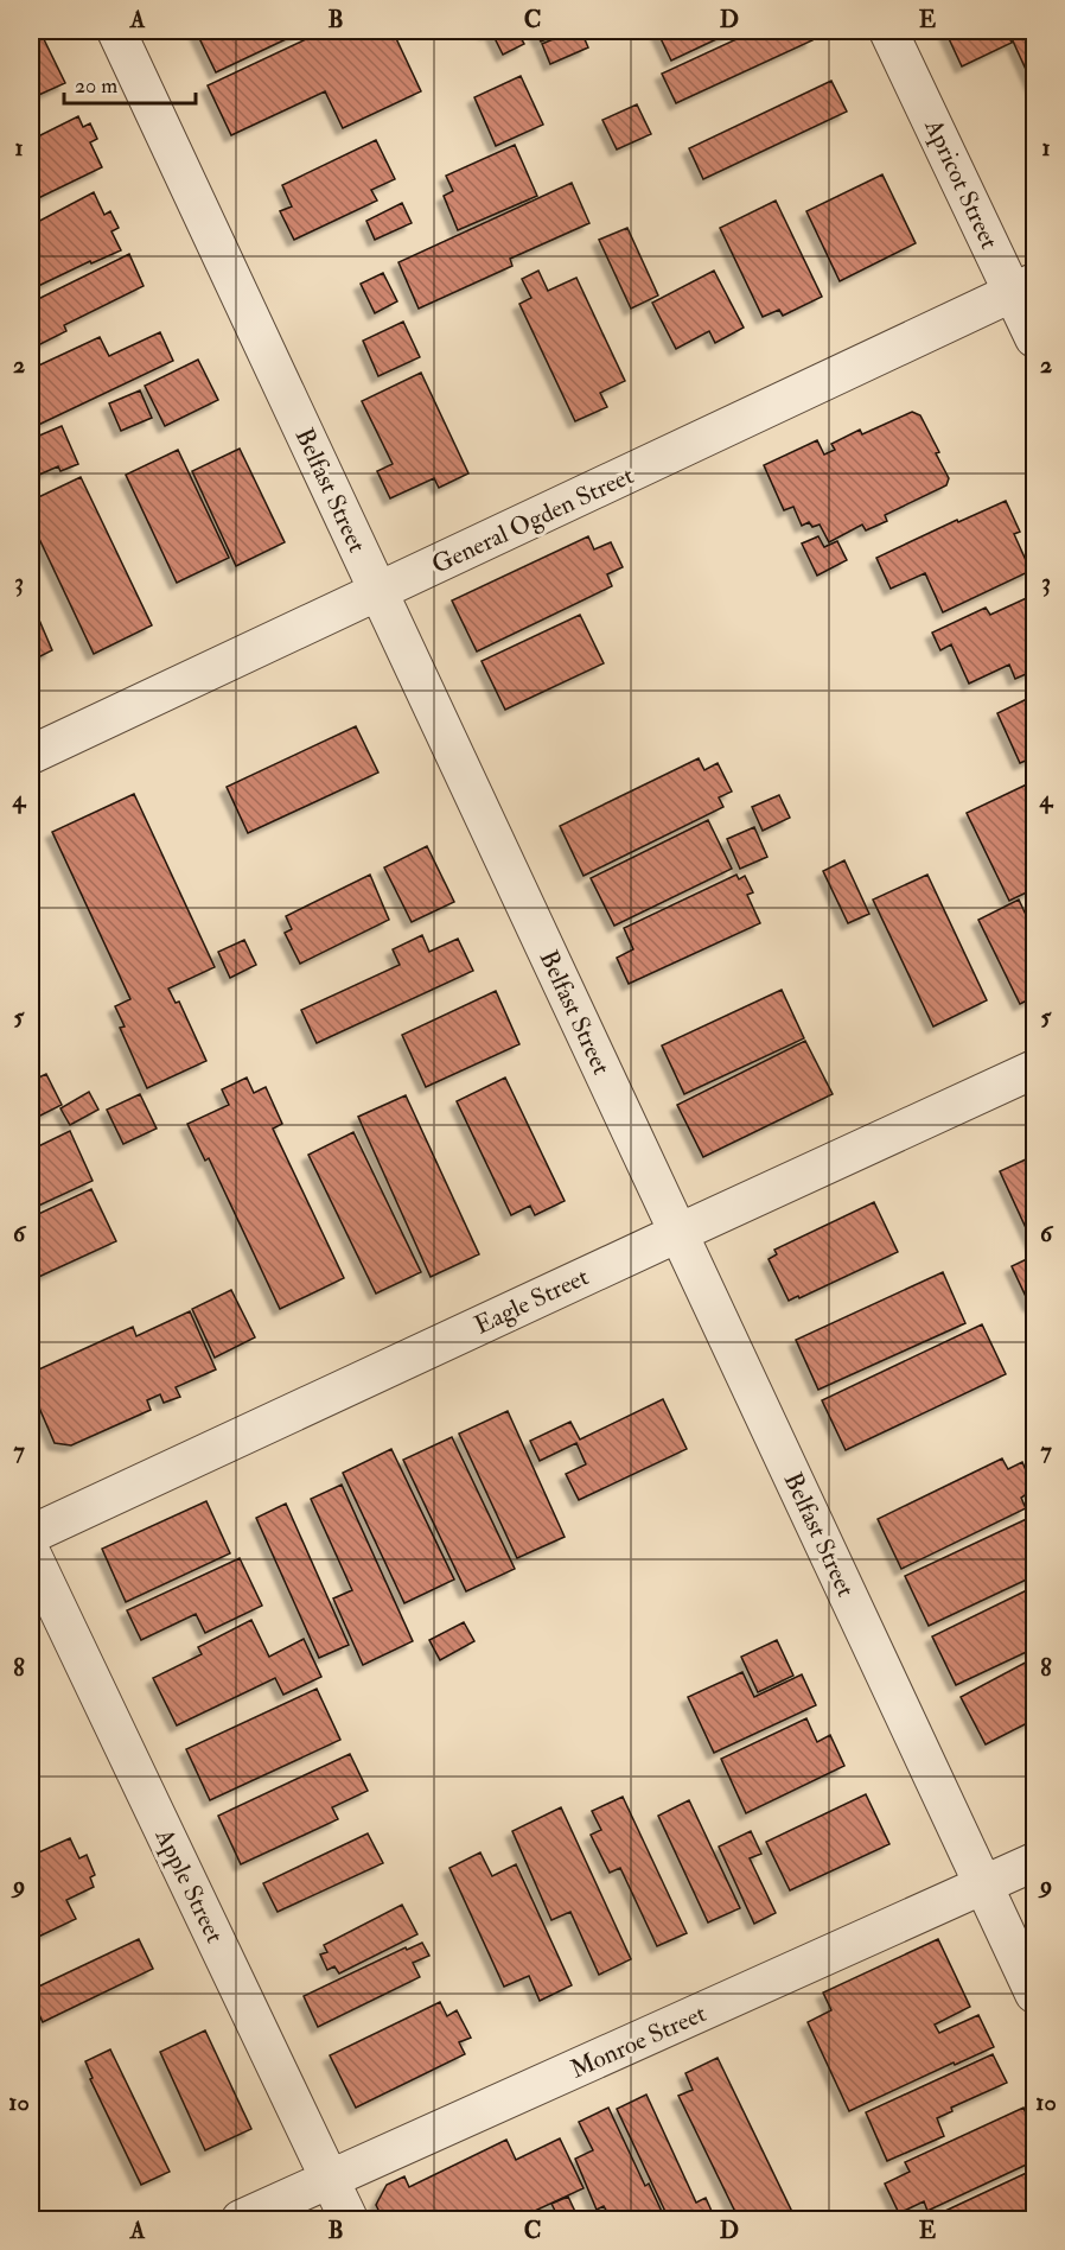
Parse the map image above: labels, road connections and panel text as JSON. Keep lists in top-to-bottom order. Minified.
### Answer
{"streets":{"street":["Apricot Street","Belfast Street","General Ogden Street","Eagle Street","Apple Street","Monroe Street"]},"crossings":[["Apricot Street","General Ogden Street"],["Belfast Street","General Ogden Street"],["Belfast Street","Eagle Street"],["Belfast Street","Monroe Street"],["Apple Street","Monroe Street"]],"scale_bar":"20 m","grid":{"columns":["A","B","C","D","E"],"rows":["1","2","3","4","5","6","7","8","9","10"]}}
